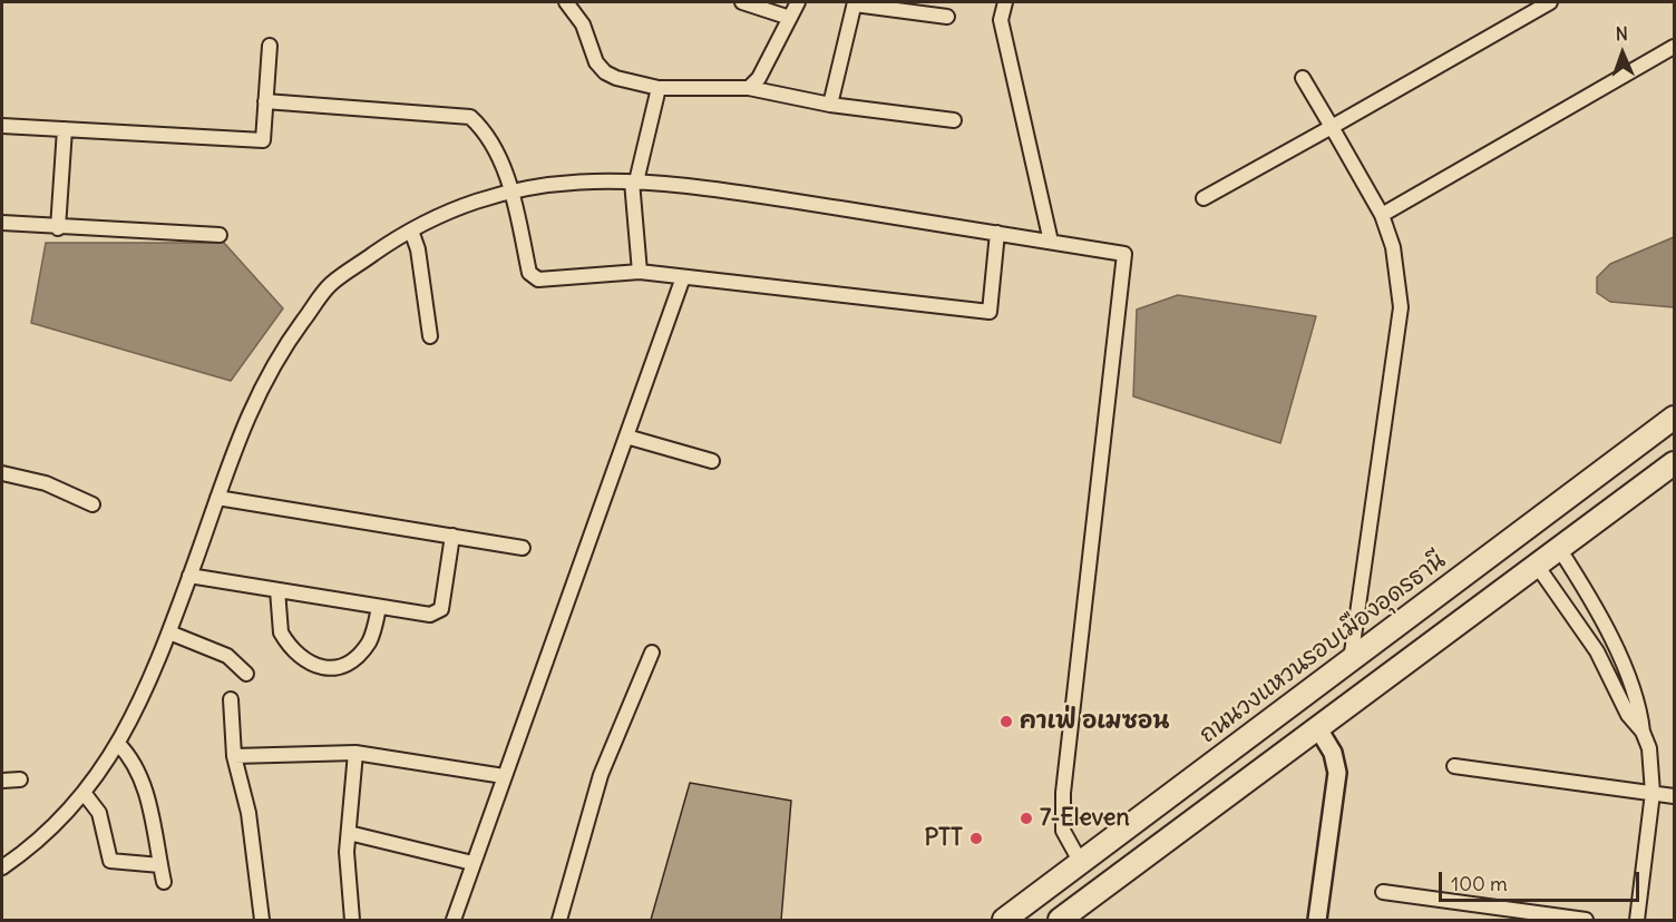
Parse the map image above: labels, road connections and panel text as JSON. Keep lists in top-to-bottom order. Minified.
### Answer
{"streets":{"main road":["ถนนวงแหวนรอบเมืองอุดรธานี"]},"places":["คาเฟ่ อเมซอน","7-Eleven","PTT"],"scale_bar":"100 m","north":"top"}
